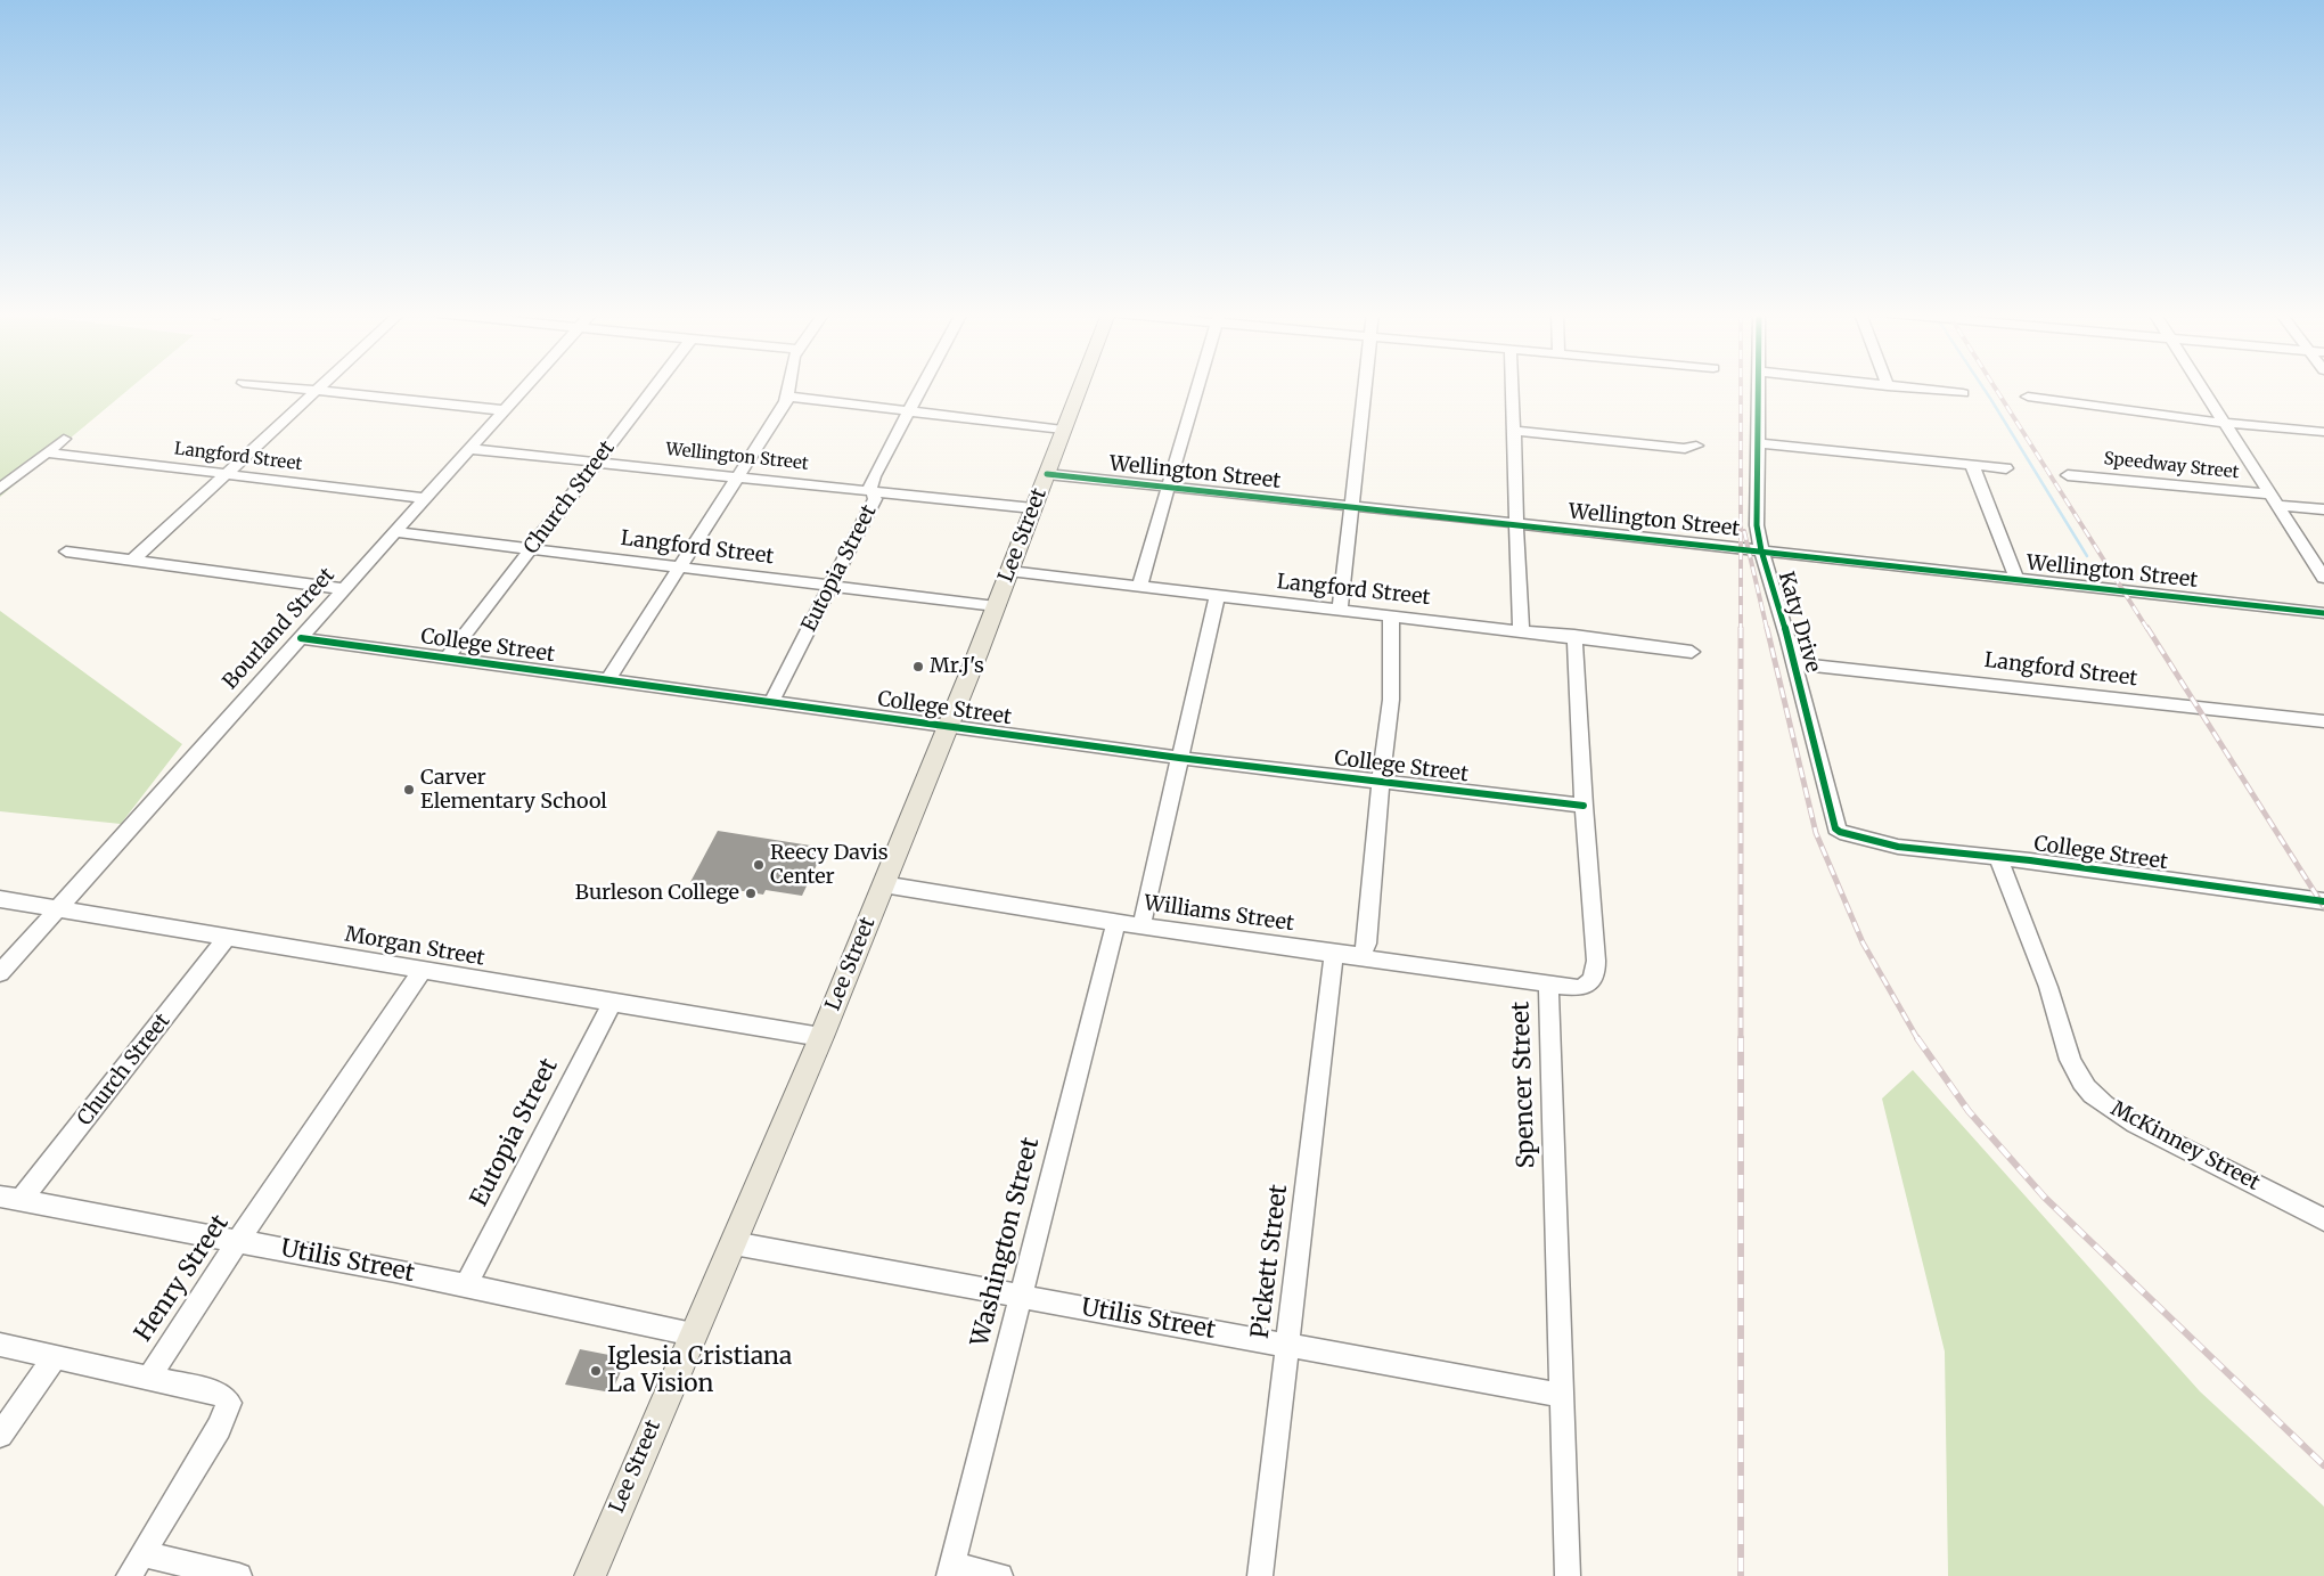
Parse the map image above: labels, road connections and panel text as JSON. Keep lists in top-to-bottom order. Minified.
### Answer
{"streets":{"main road":["Lee Street"],"street":["Langford Street","Wellington Street","Speedway Street","Church Street","Eutopia Street","Katy Drive","Bourland Street","College Street","Williams Street","Morgan Street","Spencer Street","McKinney Street","Washington Street","Utilis Street","Pickett Street","Henry Street"]},"crossings":[["Langford Street","Church Street"],["Langford Street","Lee Street"],["Langford Street","Eutopia Street"],["Langford Street","Katy Drive"],["Langford Street","Bourland Street"],["Langford Street","Spencer Street"],["Langford Street","Pickett Street"],["Wellington Street","Church Street"],["Wellington Street","Lee Street"],["Wellington Street","Eutopia Street"],["Wellington Street","Katy Drive"],["Wellington Street","Bourland Street"],["Church Street","College Street"],["Church Street","Morgan Street"],["Church Street","Utilis Street"],["Lee Street","College Street"],["Lee Street","Williams Street"],["Lee Street","Morgan Street"],["Lee Street","Utilis Street"],["Eutopia Street","College Street"],["Eutopia Street","Morgan Street"],["Eutopia Street","Utilis Street"],["Katy Drive","College Street"],["Bourland Street","College Street"],["Bourland Street","Morgan Street"],["College Street","Spencer Street"],["College Street","McKinney Street"],["College Street","Pickett Street"],["Williams Street","Spencer Street"],["Williams Street","Washington Street"],["Williams Street","Pickett Street"],["Morgan Street","Henry Street"],["Spencer Street","Utilis Street"],["Washington Street","Utilis Street"],["Utilis Street","Pickett Street"],["Utilis Street","Henry Street"]],"places":["Mr.J's","Carver Elementary School","Reecy Davis Center","Burleson College","Iglesia Cristiana La Vision"]}
